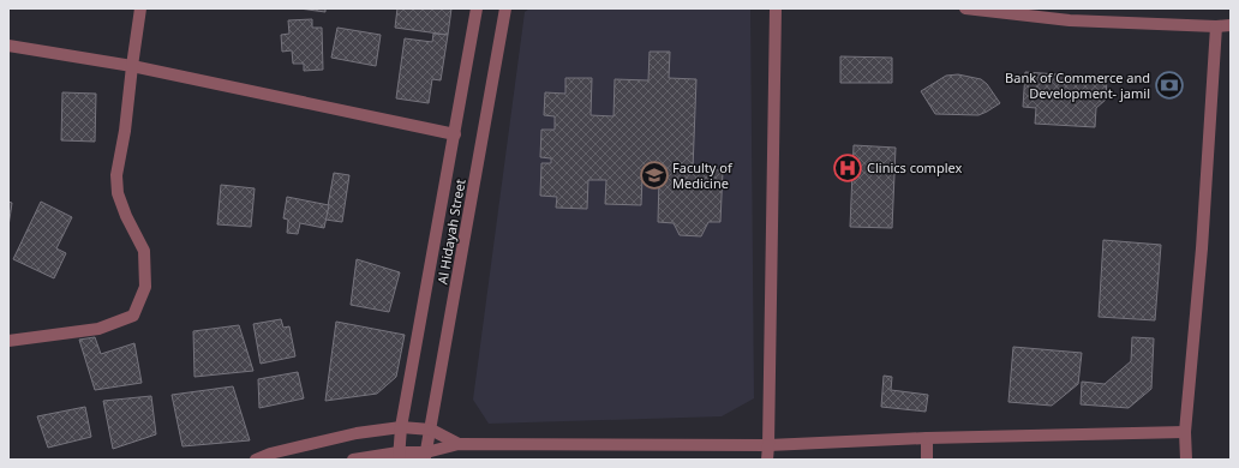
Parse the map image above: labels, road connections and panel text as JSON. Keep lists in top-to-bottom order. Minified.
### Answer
{"streets":{"street":["Al Hidayah Street"]},"places":{"bank":["Bank of Commerce and Development- jamil"],"hospital":["Clinics complex"],"school or university":["Faculty of Medicine"]}}
